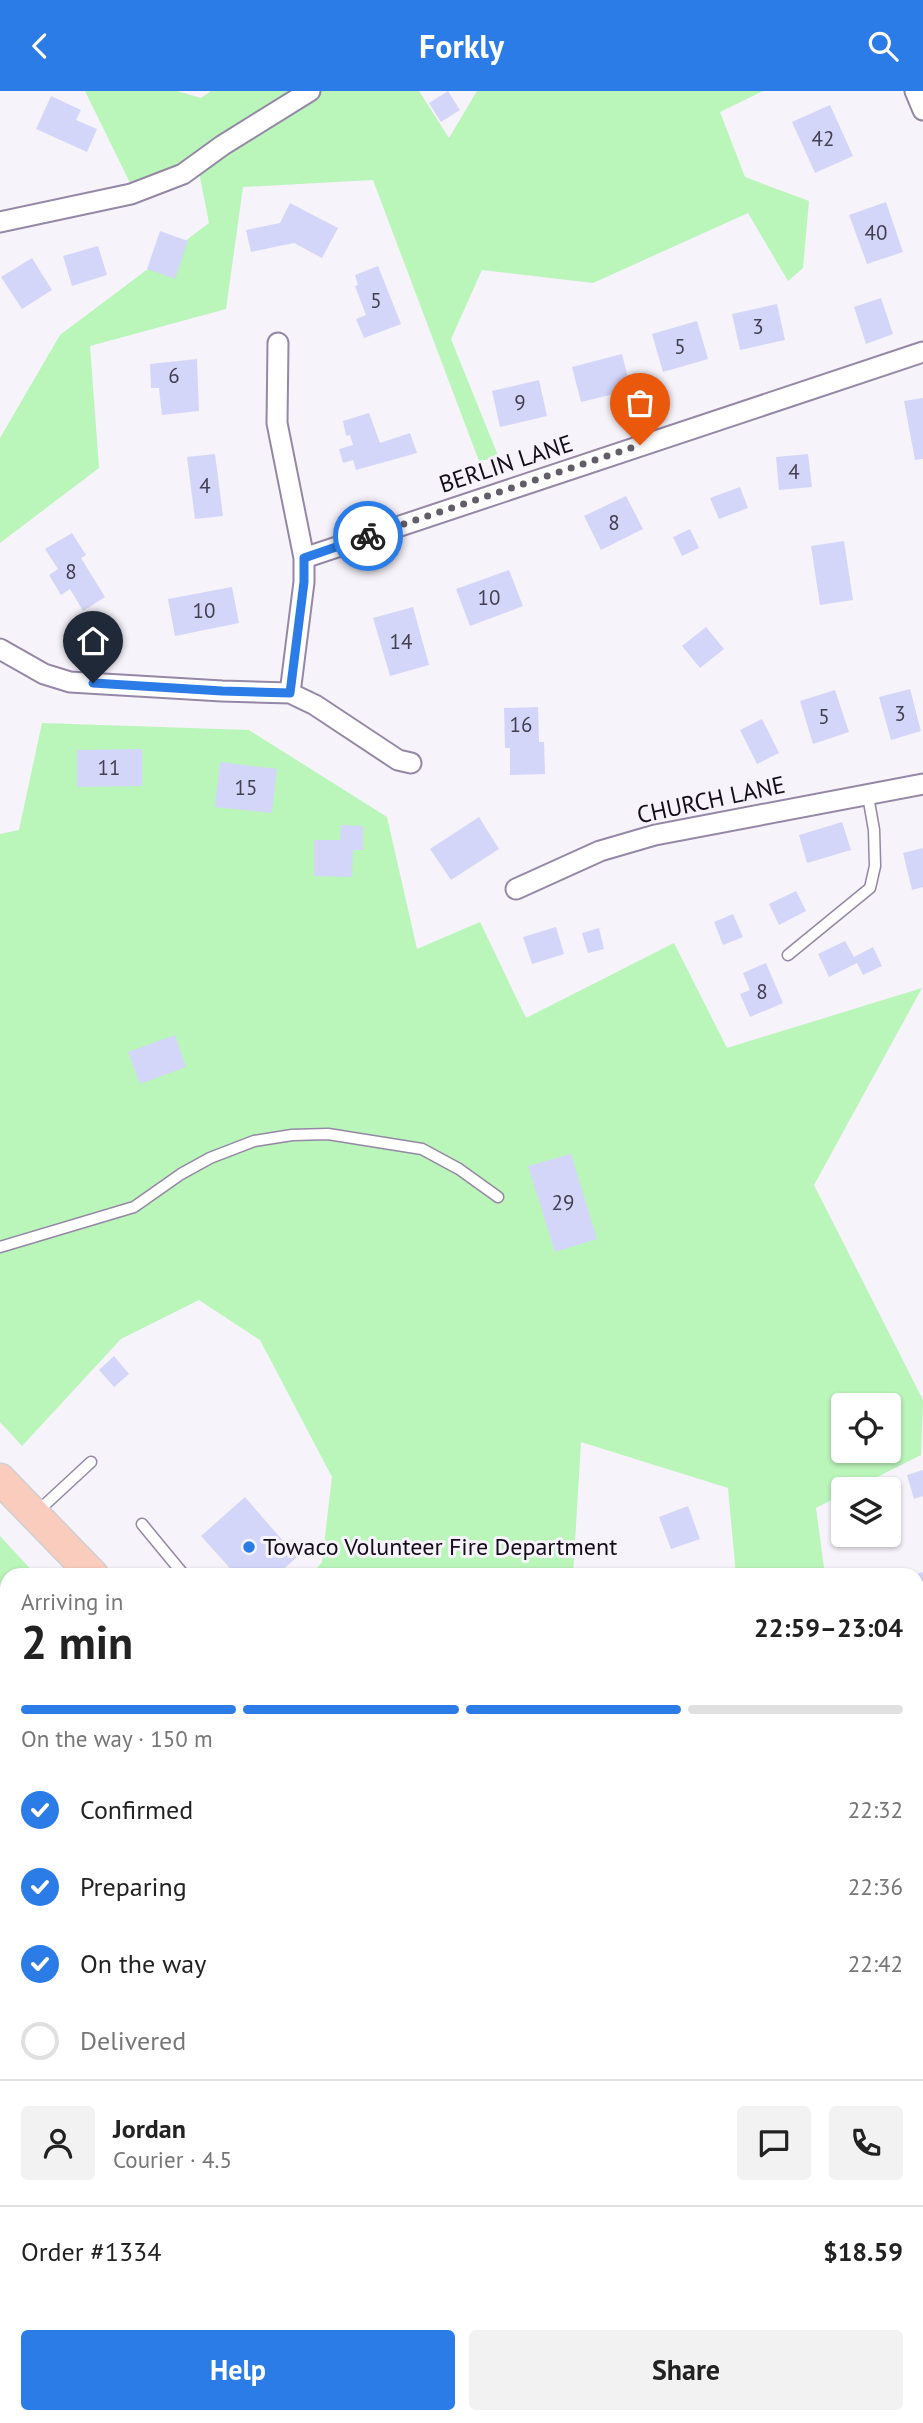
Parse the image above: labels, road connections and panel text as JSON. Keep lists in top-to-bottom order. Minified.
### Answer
{"streets":{"street":["BERLIN LANE","CHURCH LANE"]},"places":["Towaco Volunteer Fire Department"],"house_numbers":["42","40","5","3","5","6","9","4","4","8","8","10","10","14","3","5","16","11","15","8","29"],"page":{"header":"Forkly","heading":["2 min","Arriving in","22:59–23:04"],"panel":["Jordan","Courier · 4.5","Order #1334","$18.59"],"bar":"On the way · 150 m","list":[["Confirmed","22:32"],["Preparing","22:36"],["On the way","22:42"],"Delivered"],"buttons":["Help","Share"]}}
